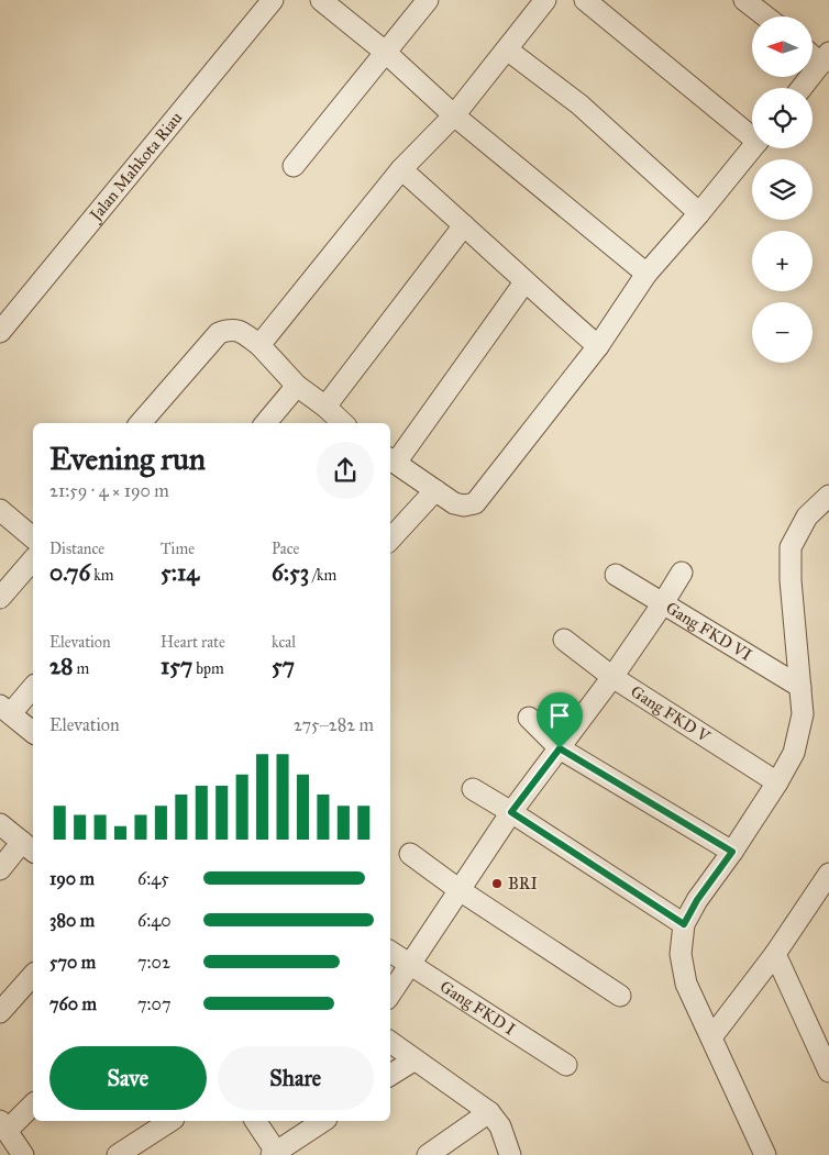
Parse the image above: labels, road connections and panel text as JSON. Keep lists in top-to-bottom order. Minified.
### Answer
{"streets":{"street":["Jalan Mahkota Riau","Gang FKD VI","Gang FKD V","Gang FKD I"]},"places":["BRI"],"north":"left","page":{"map_buttons":["+","−"],"heading":["Evening run","21:59 · 4 × 190 m"],"stats":[["Distance","0.76 km"],["Time","5:14"],["Pace","6:53 /km"],["Elevation","28 m"],["Heart rate","157 bpm"],["kcal","57"]],"chart":["Elevation","275–282 m"],"list":[{"name":"190 m","note":"6:45"},{"name":"380 m","note":"6:40"},{"name":"570 m","note":"7:02"},{"name":"760 m","note":"7:07"}],"buttons":["Save","Share"]}}
